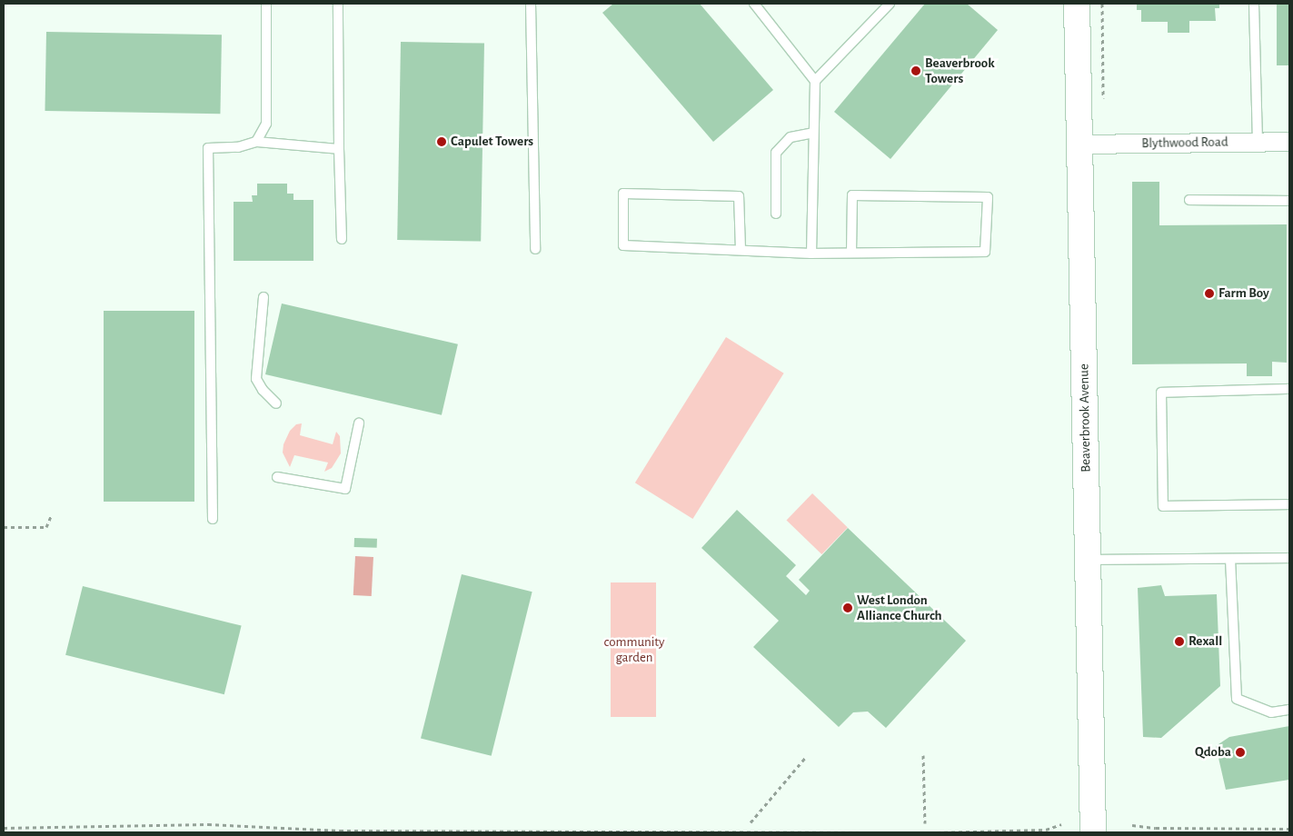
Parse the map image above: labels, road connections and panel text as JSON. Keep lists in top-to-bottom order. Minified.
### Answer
{"streets":{"street":["Blythwood Road","Beaverbrook Avenue"]},"crossings":[["Blythwood Road","Beaverbrook Avenue"]],"parks":["community garden"],"places":["Beaverbrook Towers","Capulet Towers","Farm Boy","West London Alliance Church","Rexall","Qdoba"]}
